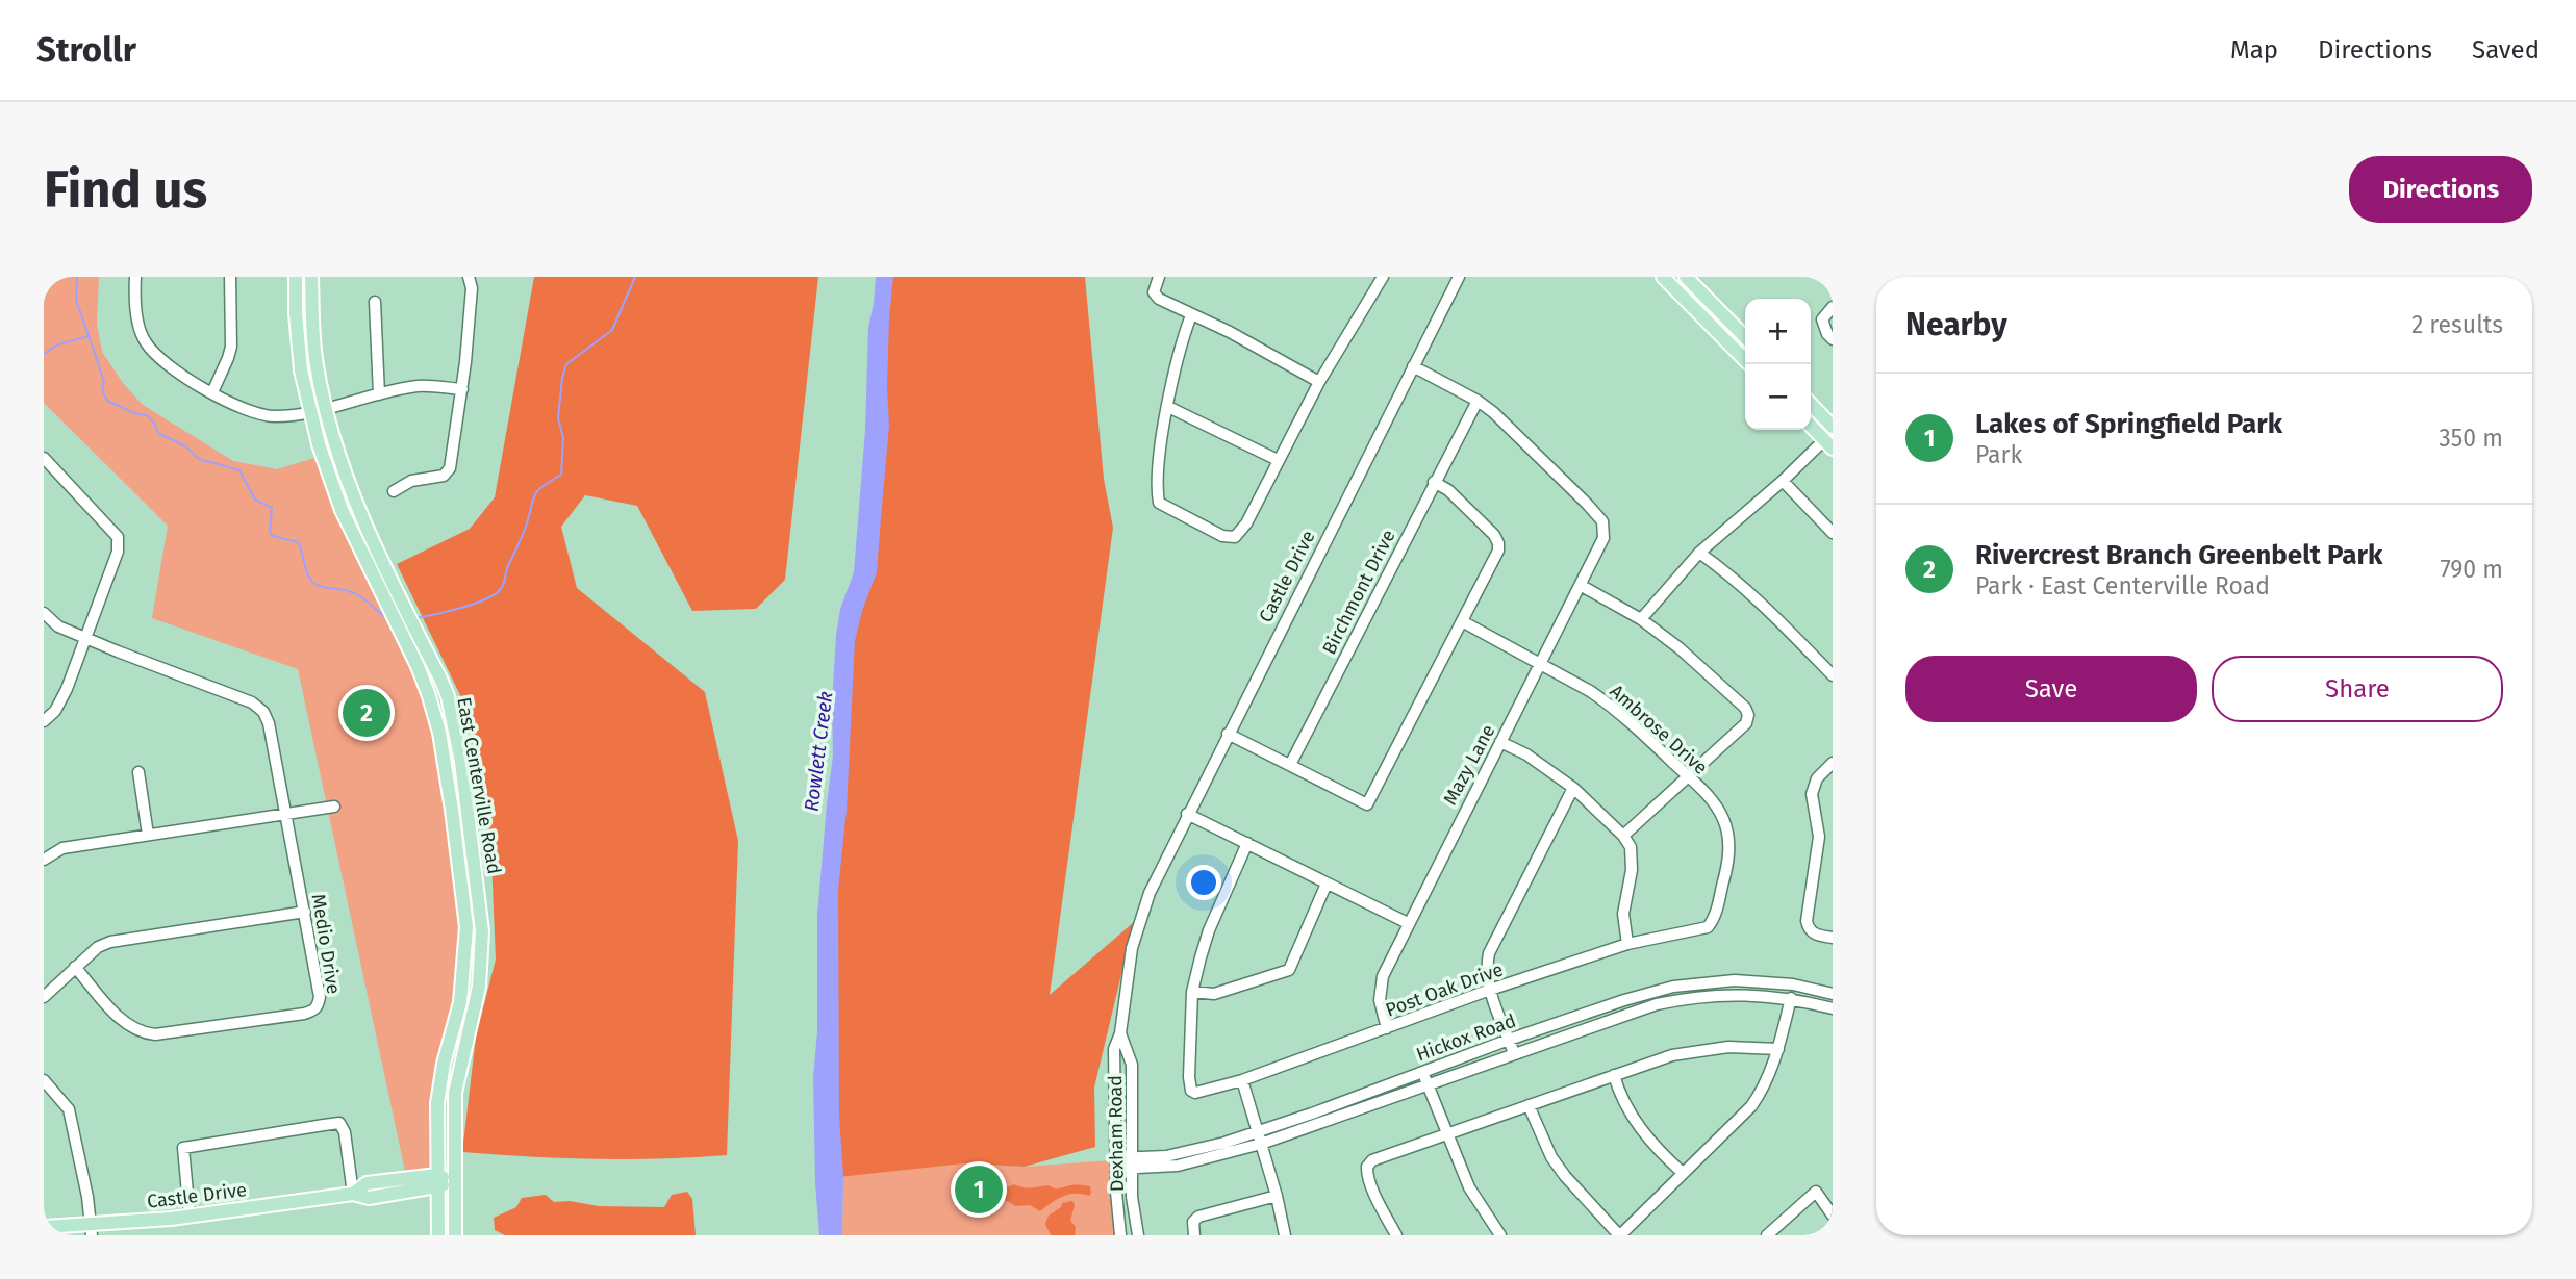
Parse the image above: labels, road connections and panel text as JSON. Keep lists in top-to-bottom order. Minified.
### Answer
{"streets":{"main road":["Castle Drive","East Centerville Road"],"street":["Birchmont Drive","Ambrose Drive","Mazy Lane","Medio Drive","Post Oak Drive","Hickox Road","Dexham Road"]},"crossings":[["Castle Drive","East Centerville Road"],["Castle Drive","Dexham Road"],["Birchmont Drive","Mazy Lane"],["Ambrose Drive","Mazy Lane"],["Ambrose Drive","Post Oak Drive"],["Mazy Lane","Post Oak Drive"],["Hickox Road","Dexham Road"]],"water":["Rowlett Creek"],"page":{"header":"Strollr","nav":["Map","Directions","Saved"],"buttons":["Directions",["Save","Share"]],"title":"Find us","heading":["Nearby","2 results"],"map_buttons":["+","−"],"list":[{"mark":"1","name":"Lakes of Springfield Park","note":"Park","value":"350 m"},{"mark":"2","name":"Rivercrest Branch Greenbelt Park","note":"Park · East Centerville Road","value":"790 m"}],"pins":["2","1"]}}
